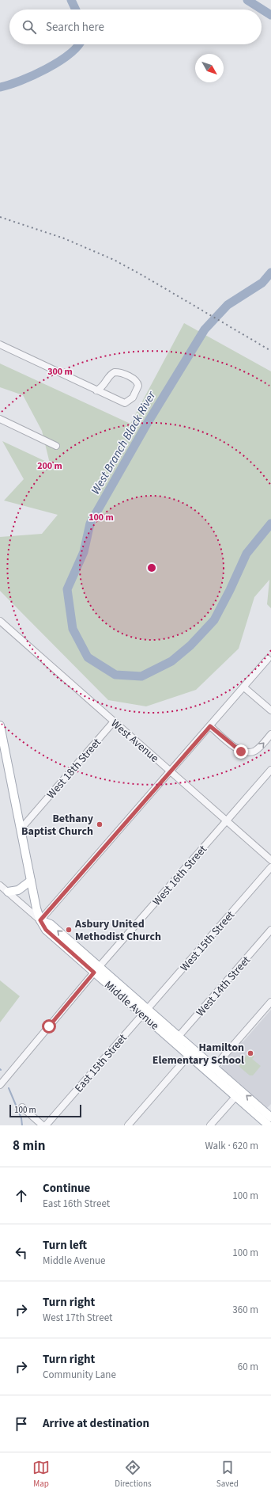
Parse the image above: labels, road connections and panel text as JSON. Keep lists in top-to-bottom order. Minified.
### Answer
{"streets":{"main road":["Middle Avenue"],"street":["West Avenue","West 18th Street","West 16th Street","West 15th Street","West 14th Street","East 15th Street"]},"crossings":[["West Avenue","West 18th Street"],["West Avenue","West 16th Street"],["West 16th Street","Middle Avenue"],["West 15th Street","Middle Avenue"],["West 15th Street","East 15th Street"],["West 14th Street","Middle Avenue"],["Middle Avenue","East 15th Street"]],"water":["West Branch Black River"],"places":["Bethany Baptist Church","Asbury United Methodist Church","Hamilton Elementary School"],"scale_bar":"100 m","north":"bottom right","page":{"search":"Search here","scale":"100 m","heading":["8 min","Walk · 620 m"],"list":[["Continue","East 16th Street","100 m"],["Turn left","Middle Avenue","100 m"],["Turn right","West 17th Street","360 m"],["Turn right","Community Lane","60 m"],"Arrive at destination"],"nav":["Map","Directions","Saved"]},"rings":["300 m","200 m","100 m"]}
